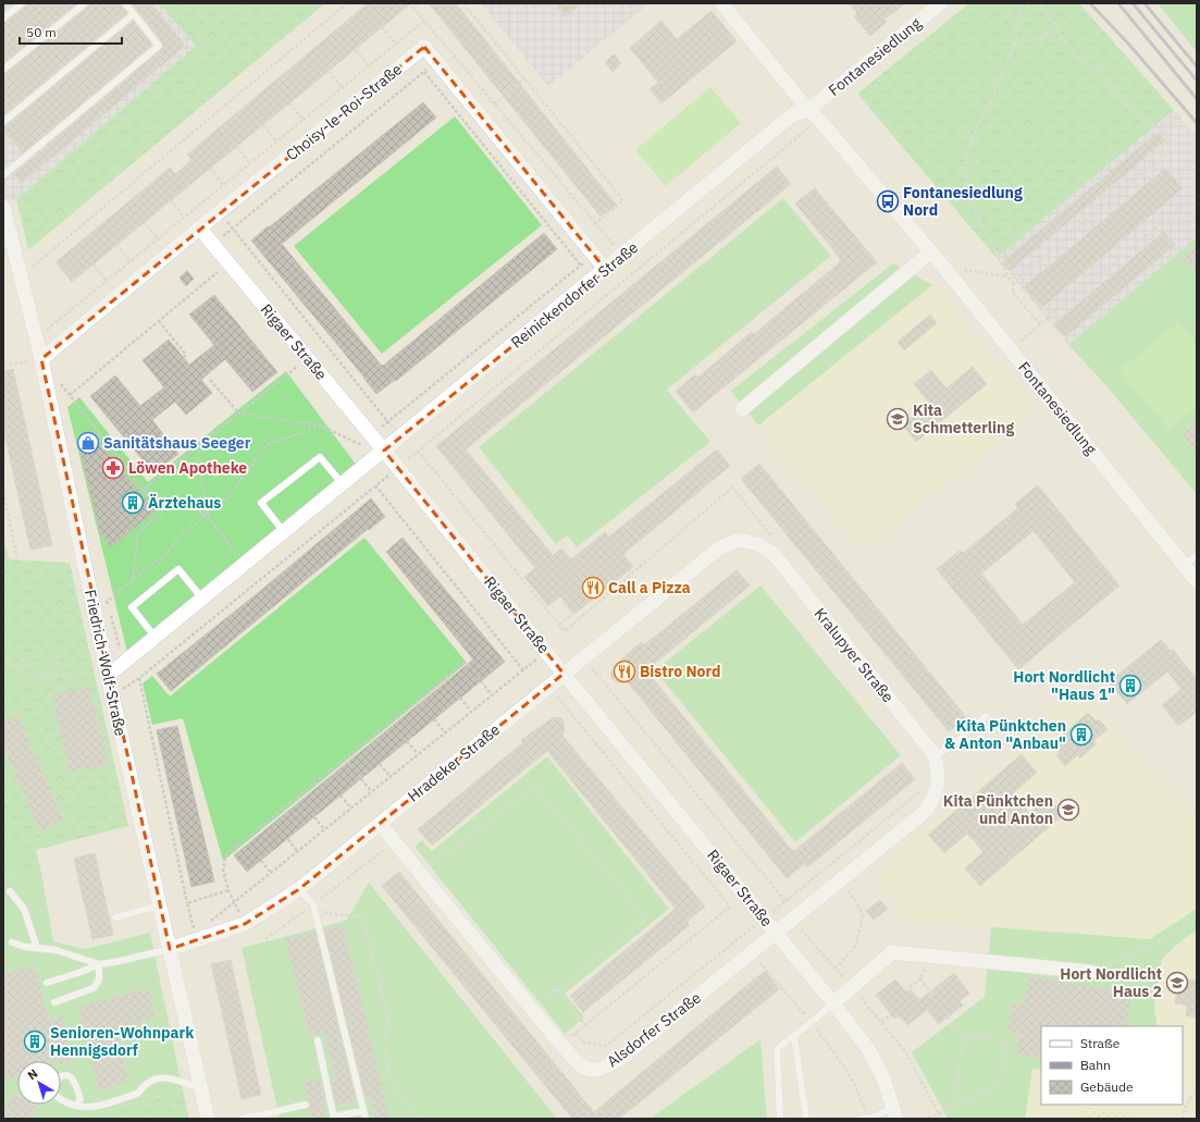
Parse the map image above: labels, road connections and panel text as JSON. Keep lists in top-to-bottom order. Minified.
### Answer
{"streets":{"street":["Fontanesiedlung","Choisy-le-Roi-Straße","Reinickendorfer Straße","Rigaer Straße","Kralupyer Straße","Friedrich-Wolf-Straße","Hradeker Straße","Alsdorfer Straße"]},"crossings":[["Fontanesiedlung","Reinickendorfer Straße"],["Choisy-le-Roi-Straße","Reinickendorfer Straße"],["Choisy-le-Roi-Straße","Rigaer Straße"],["Choisy-le-Roi-Straße","Friedrich-Wolf-Straße"],["Reinickendorfer Straße","Rigaer Straße"],["Reinickendorfer Straße","Friedrich-Wolf-Straße"],["Rigaer Straße","Hradeker Straße"],["Rigaer Straße","Alsdorfer Straße"],["Kralupyer Straße","Hradeker Straße"],["Kralupyer Straße","Alsdorfer Straße"],["Friedrich-Wolf-Straße","Hradeker Straße"],["Hradeker Straße","Alsdorfer Straße"]],"places":{"bus stop":["Fontanesiedlung Nord"],"school or university":["Kita Schmetterling","Kita Pünktchen und Anton","Hort Nordlicht Haus 2"],"shop":["Sanitätshaus Seeger"],"pharmacy":["Löwen Apotheke"],"building":["Ärztehaus","Hort Nordlicht \"Haus 1\"","Kita Pünktchen & Anton \"Anbau\"","Senioren-Wohnpark Hennigsdorf"],"restaurant":["Call a Pizza","Bistro Nord"]},"legend":["Straße","Bahn","Gebäude"],"scale_bar":"50 m","north":"top left"}
